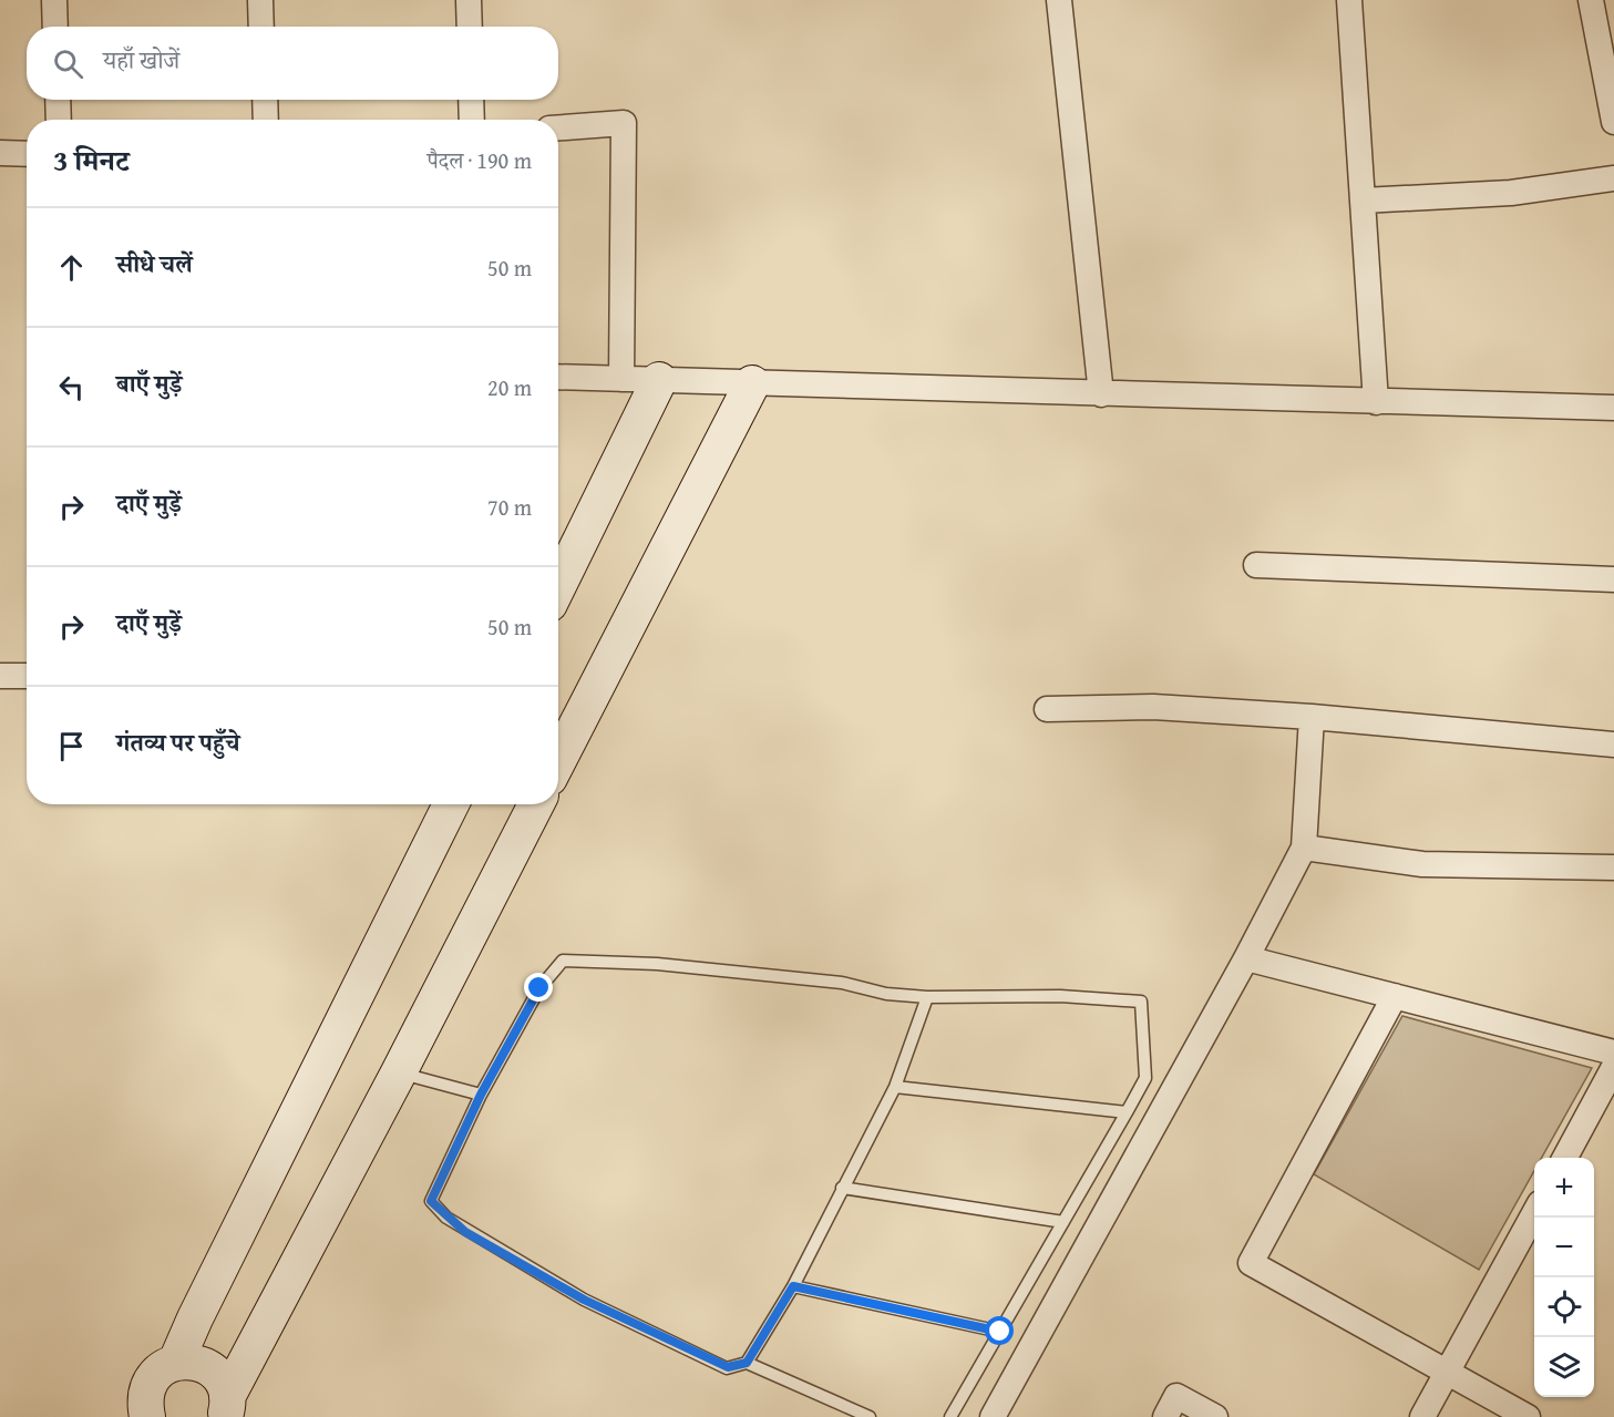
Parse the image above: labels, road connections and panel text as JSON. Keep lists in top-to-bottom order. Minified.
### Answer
{"page":{"search":"यहाँ खोजें","heading":["3 मिनट","पैदल · 190 m"],"list":[["सीधे चलें","50 m"],["बाएँ मुड़ें","20 m"],["दाएँ मुड़ें","70 m"],["दाएँ मुड़ें","50 m"],"गंतव्य पर पहुँचे"],"map_buttons":["+","−"]}}
